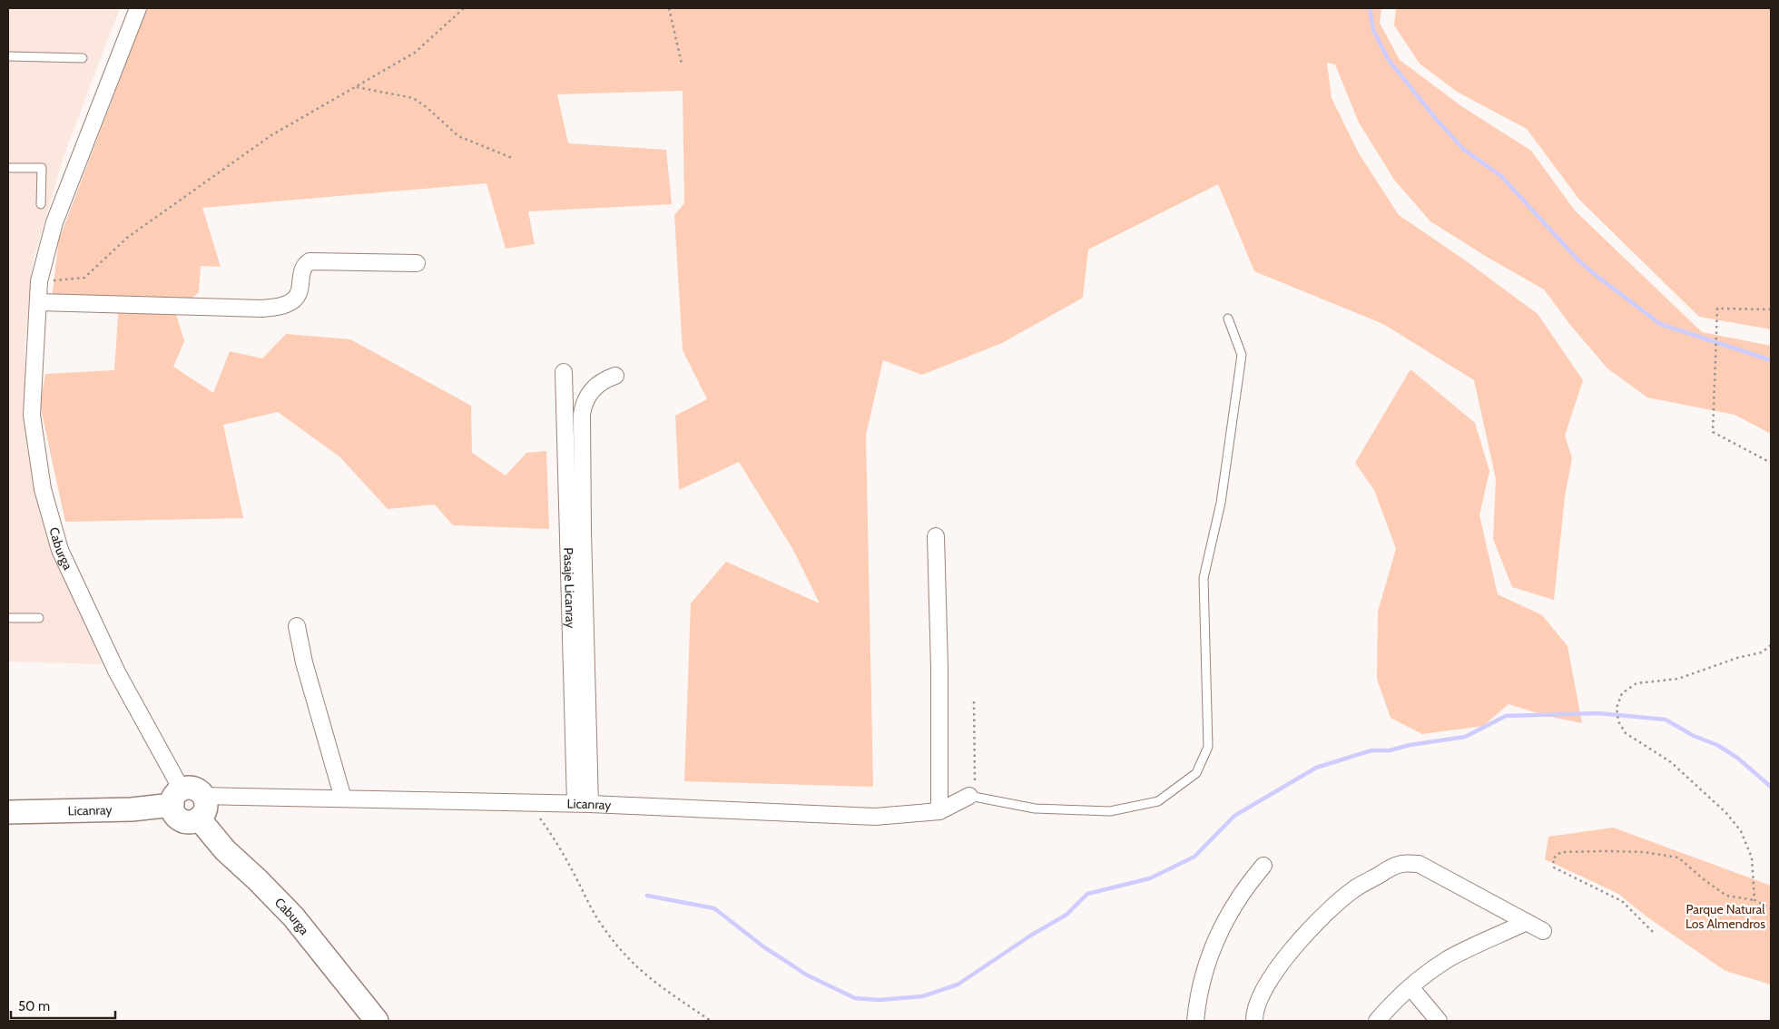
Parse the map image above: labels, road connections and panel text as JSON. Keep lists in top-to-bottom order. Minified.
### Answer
{"streets":{"street":["Caburga","Pasaje Licanray","Licanray"]},"crossings":[["Caburga","Licanray"],["Pasaje Licanray","Licanray"]],"parks":["Parque Natural Los Almendros"],"scale_bar":"50 m"}
